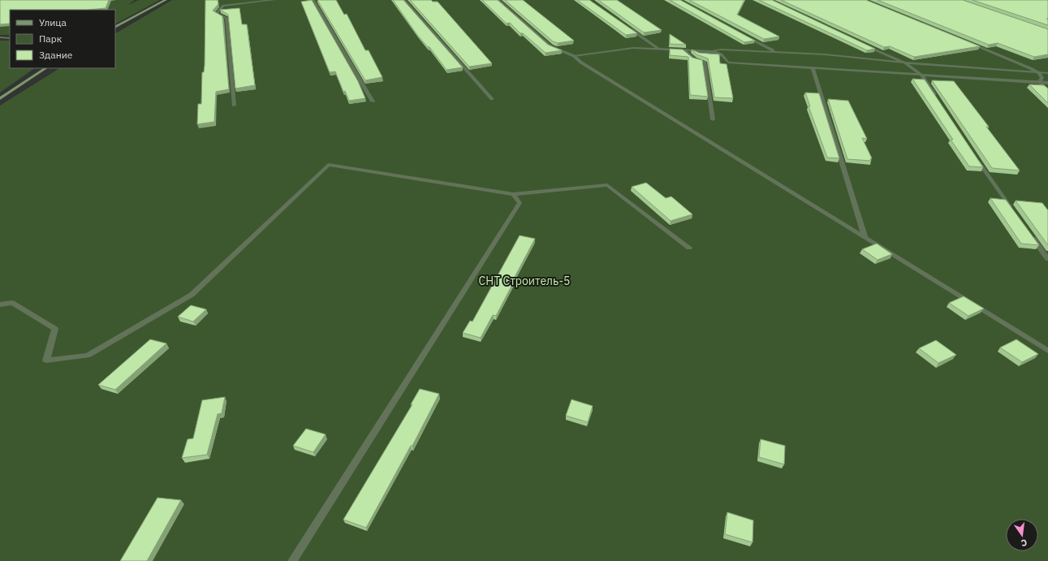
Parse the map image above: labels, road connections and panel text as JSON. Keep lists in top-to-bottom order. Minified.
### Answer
{"parks":["СНТ Строитель-5"],"legend":["Улица","Парк","Здание"],"north":"bottom"}
